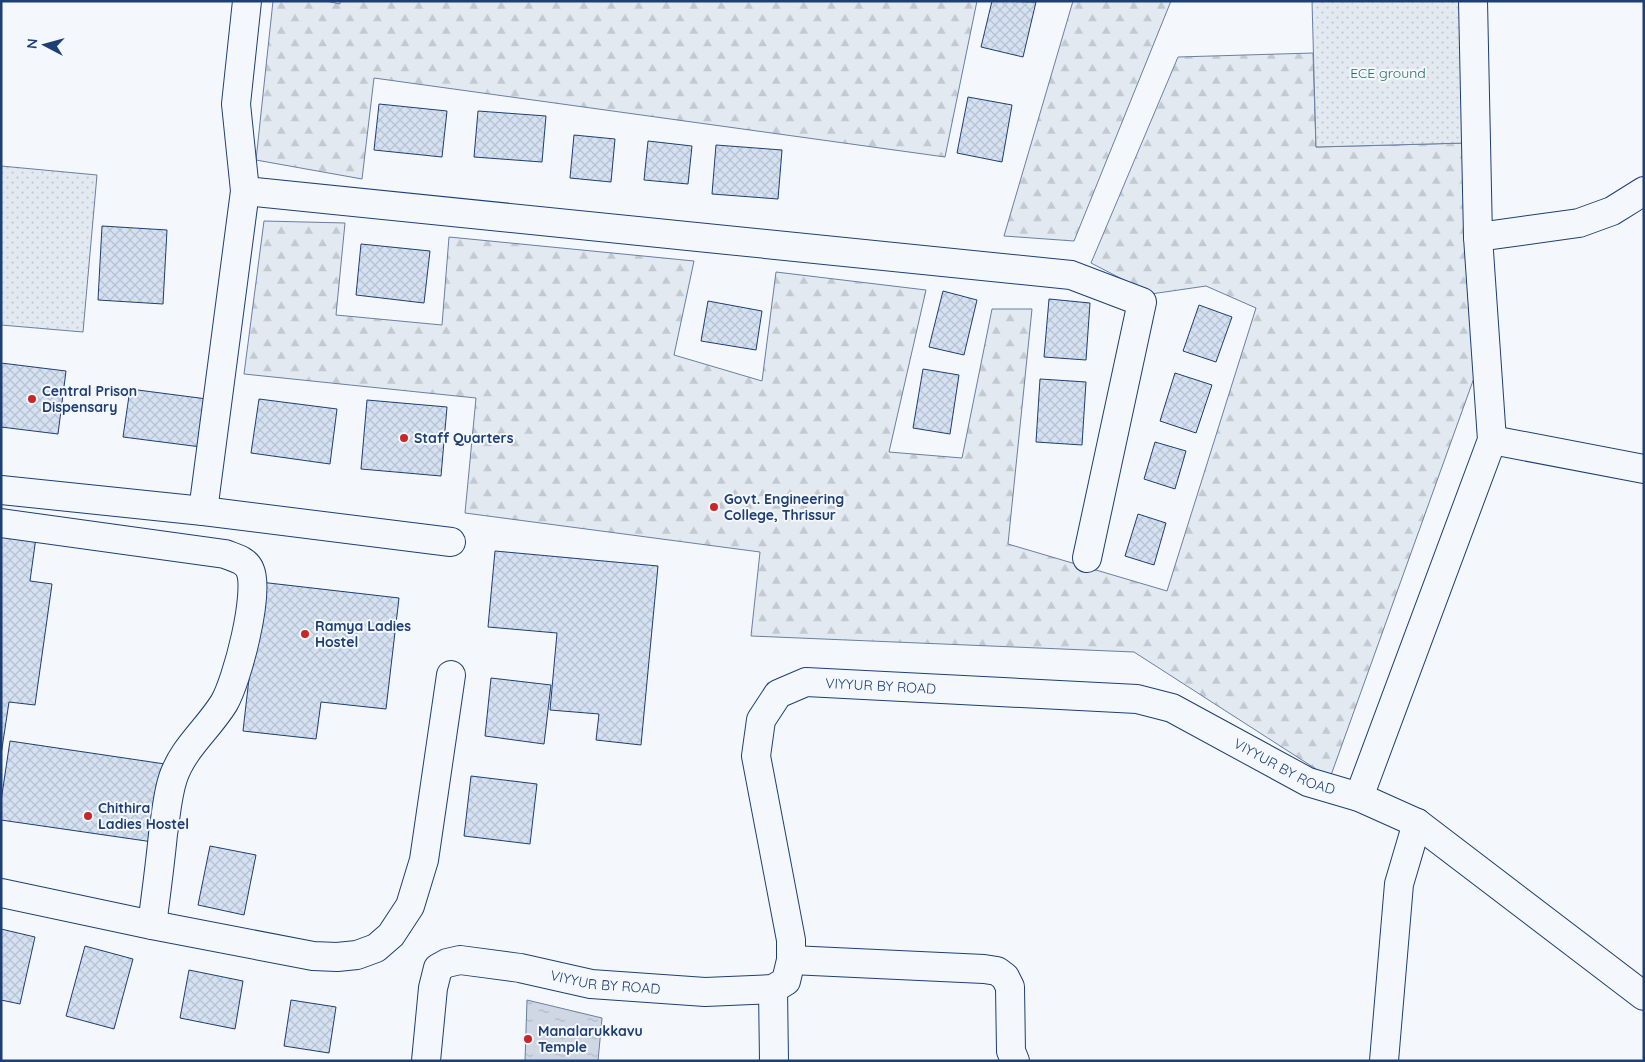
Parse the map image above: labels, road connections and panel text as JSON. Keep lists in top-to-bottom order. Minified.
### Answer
{"streets":{"street":["VIYYUR BY ROAD"]},"parks":["ECE ground"],"places":["Central Prison Dispensary","Staff Quarters","Govt. Engineering College, Thrissur","Ramya Ladies Hostel","Chithira Ladies Hostel","Manalarukkavu Temple"],"north":"left"}
